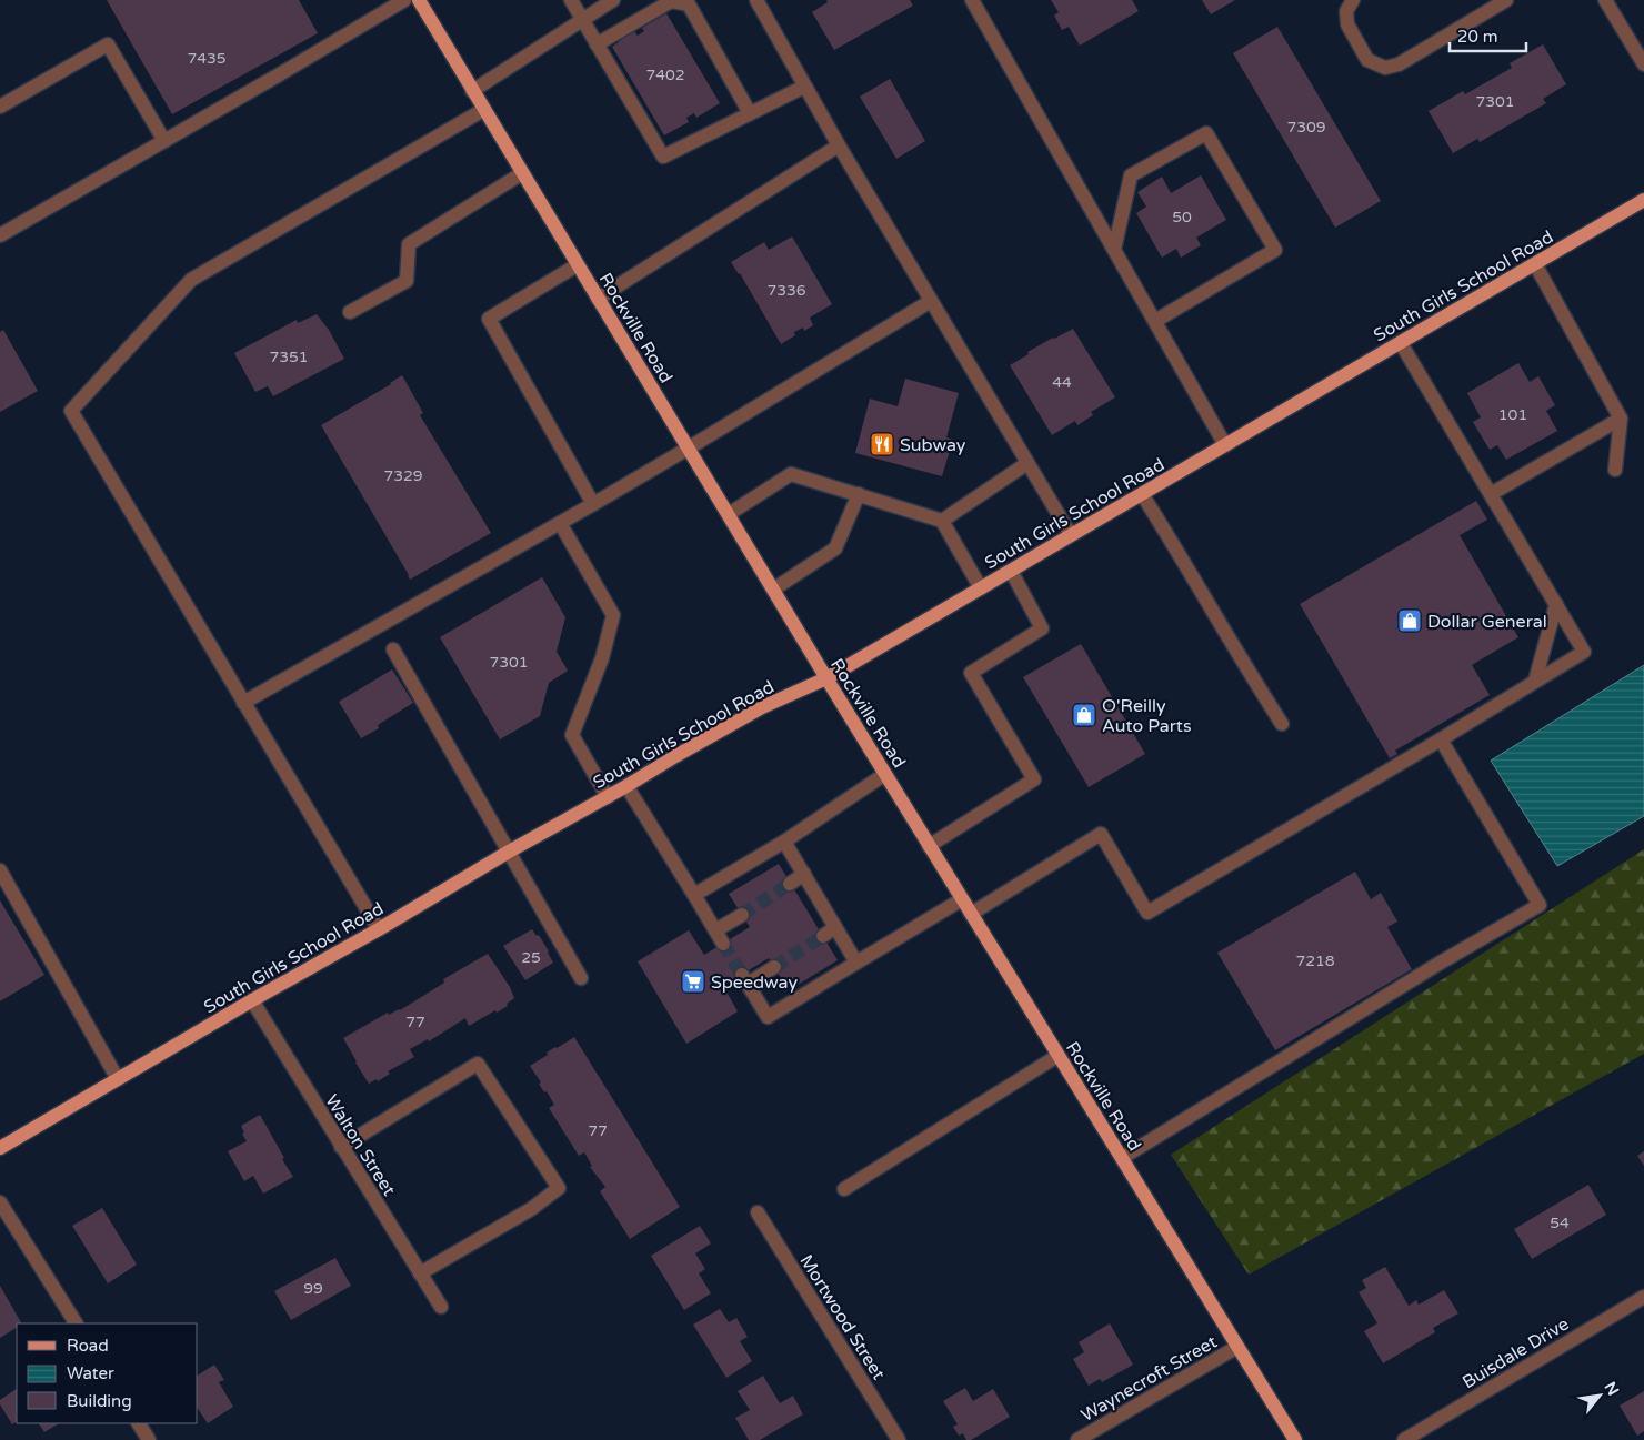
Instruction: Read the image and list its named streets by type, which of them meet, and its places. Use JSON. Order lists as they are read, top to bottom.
{
  "streets": {
    "main road": ["South Girls School Road", "Rockville Road"],
    "street": [
      "Walton Street",
      "Mortwood Street",
      "Buisdale Drive",
      "Waynecroft Street"
    ]
  },
  "crossings": [
    ["South Girls School Road", "Rockville Road"],
    ["South Girls School Road", "Walton Street"],
    ["Rockville Road", "Waynecroft Street"]
  ],
  "places": {
    "restaurant": ["Subway"],
    "shop": ["Dollar General", "O'Reilly Auto Parts"],
    "supermarket": ["Speedway"]
  },
  "house_numbers": [
    "7435",
    "7402",
    "7301",
    "7309",
    "50",
    "7336",
    "7351",
    "44",
    "101",
    "7329",
    "7301",
    "25",
    "7218",
    "77",
    "77",
    "54",
    "99"
  ],
  "legend": ["Road", "Water", "Building"],
  "scale_bar": "20 m",
  "north": "top right"
}
